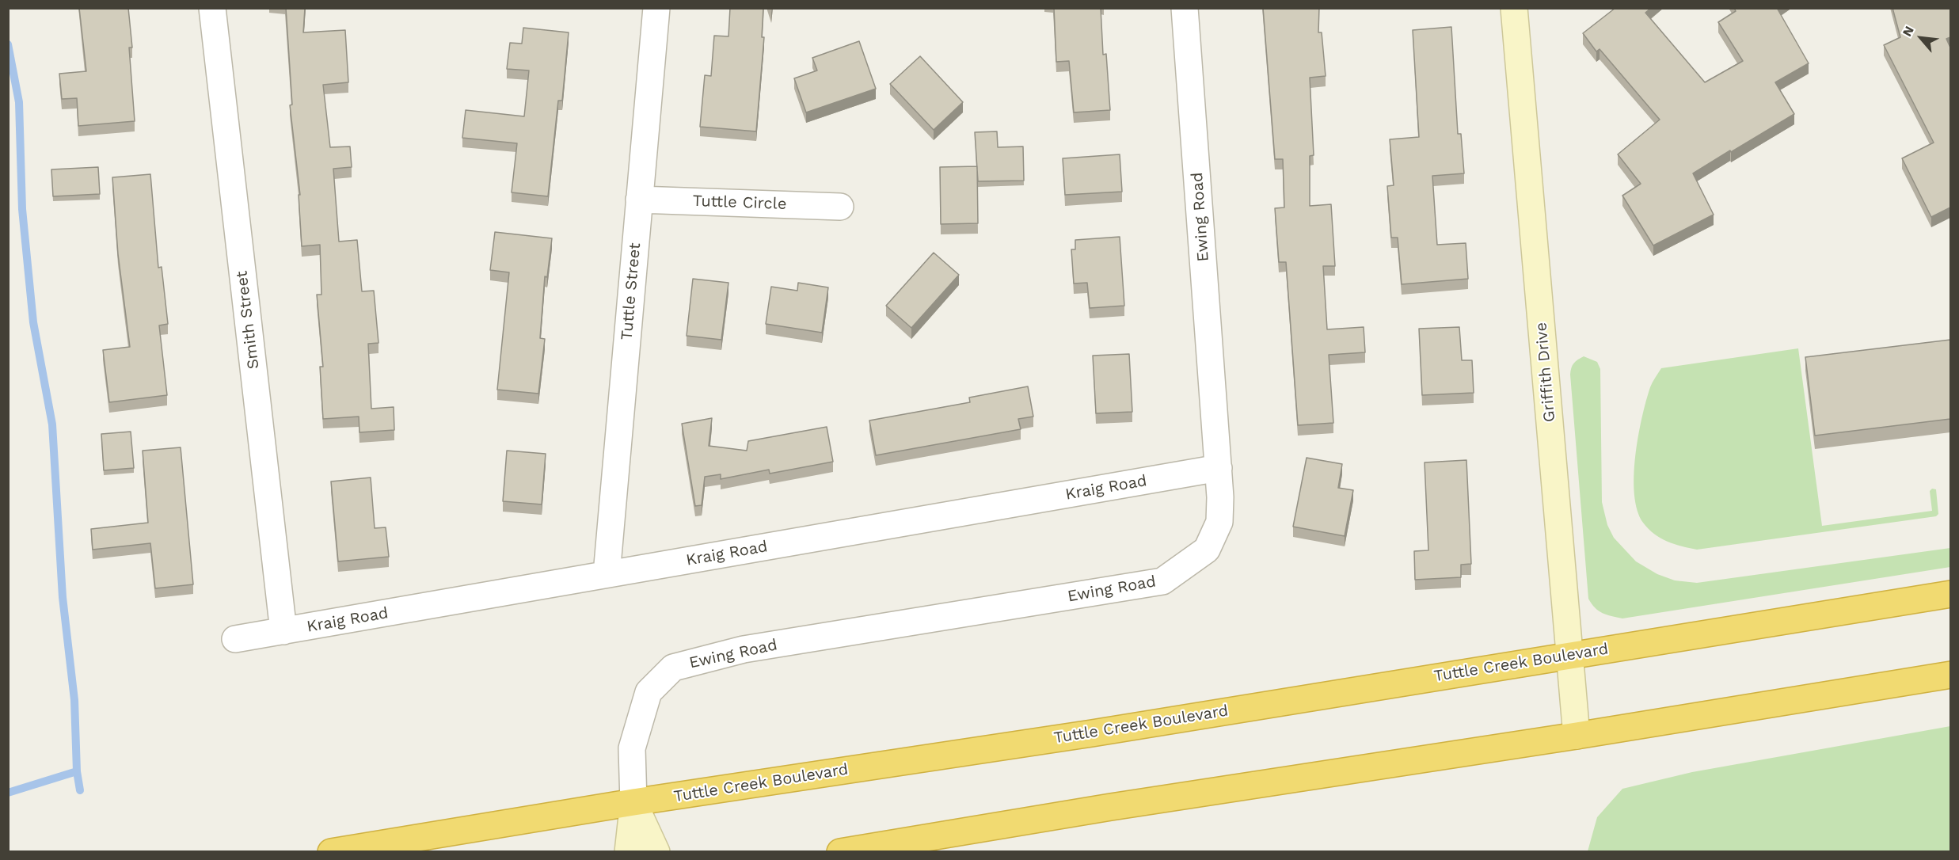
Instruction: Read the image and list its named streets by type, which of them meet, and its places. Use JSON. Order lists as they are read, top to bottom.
{
  "streets": {
    "highway": ["Tuttle Creek Boulevard"],
    "street": [
      "Tuttle Circle",
      "Ewing Road",
      "Tuttle Street",
      "Smith Street",
      "Griffith Drive",
      "Kraig Road"
    ]
  },
  "crossings": [
    ["Tuttle Circle", "Tuttle Street"],
    ["Ewing Road", "Kraig Road"],
    ["Ewing Road", "Tuttle Creek Boulevard"],
    ["Tuttle Street", "Kraig Road"],
    ["Smith Street", "Kraig Road"],
    ["Griffith Drive", "Tuttle Creek Boulevard"]
  ],
  "north": "top left"
}
